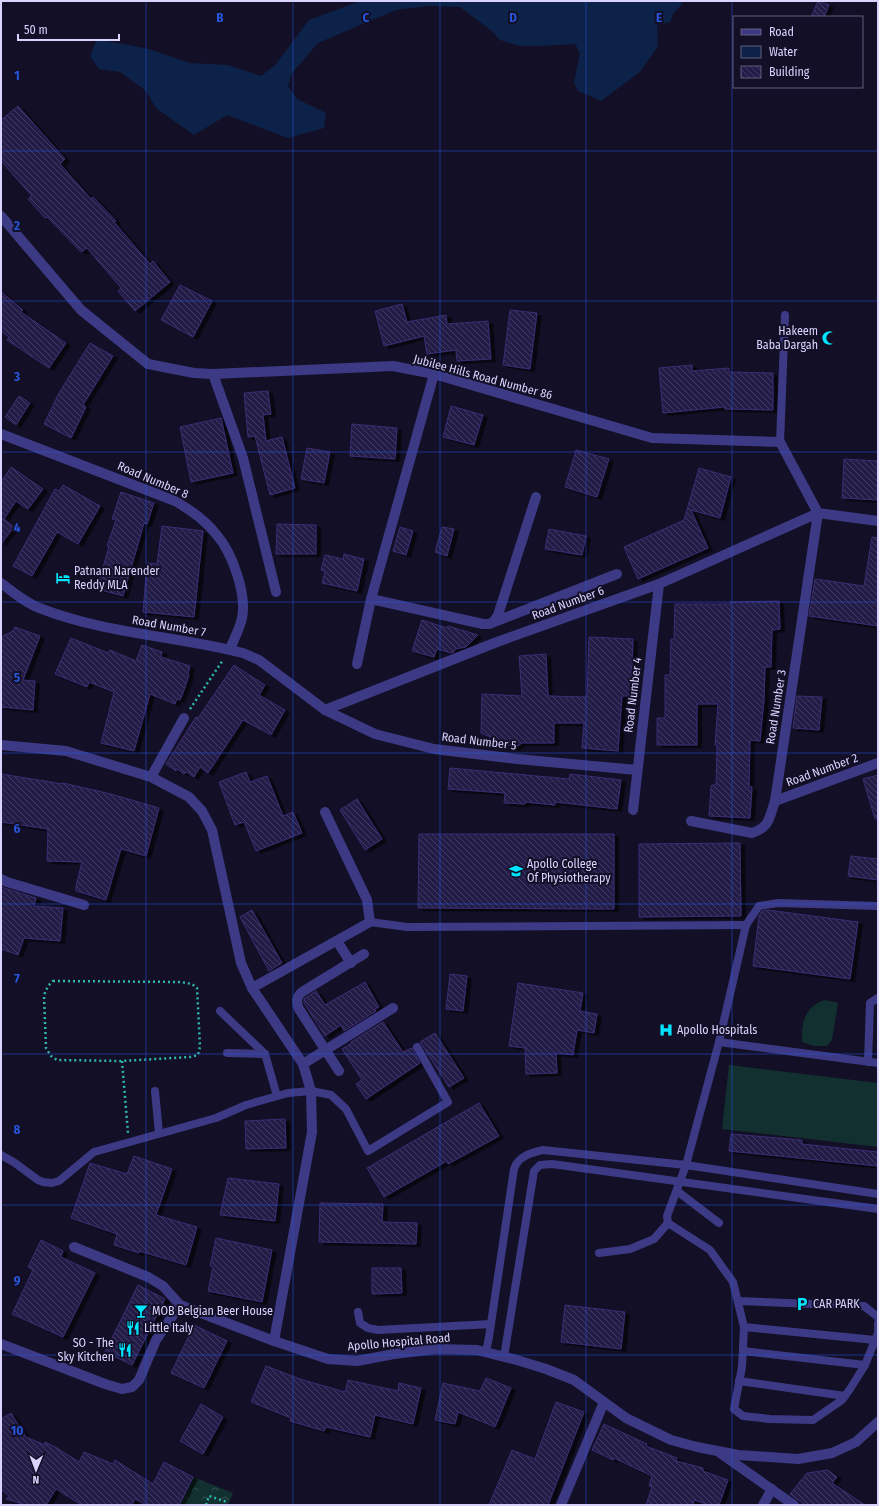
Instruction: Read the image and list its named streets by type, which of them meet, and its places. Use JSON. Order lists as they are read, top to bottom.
{
  "streets": {
    "street": [
      "Jubilee Hills Road Number 86",
      "Road Number 8",
      "Road Number 6",
      "Road Number 7",
      "Road Number 4",
      "Road Number 3",
      "Road Number 5",
      "Road Number 2",
      "Apollo Hospital Road"
    ]
  },
  "crossings": [
    ["Road Number 8", "Road Number 7"],
    ["Road Number 6", "Road Number 7"],
    ["Road Number 6", "Road Number 4"],
    ["Road Number 6", "Road Number 3"],
    ["Road Number 6", "Road Number 5"],
    ["Road Number 7", "Road Number 5"],
    ["Road Number 4", "Road Number 5"],
    ["Road Number 3", "Road Number 2"]
  ],
  "places": {
    "mosque": ["Hakeem Baba Dargah"],
    "hotel": ["Patnam Narender Reddy MLA"],
    "school or university": ["Apollo College Of Physiotherapy"],
    "hospital": ["Apollo Hospitals"],
    "parking": ["CAR PARK"],
    "bar": ["MOB Belgian Beer House"],
    "restaurant": ["Little Italy", "SO - The Sky Kitchen"]
  },
  "legend": ["Road", "Water", "Building"],
  "scale_bar": "50 m",
  "north": "bottom",
  "grid": {
    "columns": [
      "B",
      "C",
      "D",
      "E"
    ],
    "rows": [
      "1",
      "2",
      "3",
      "4",
      "5",
      "6",
      "7",
      "8",
      "9",
      "10"
    ]
  }
}
